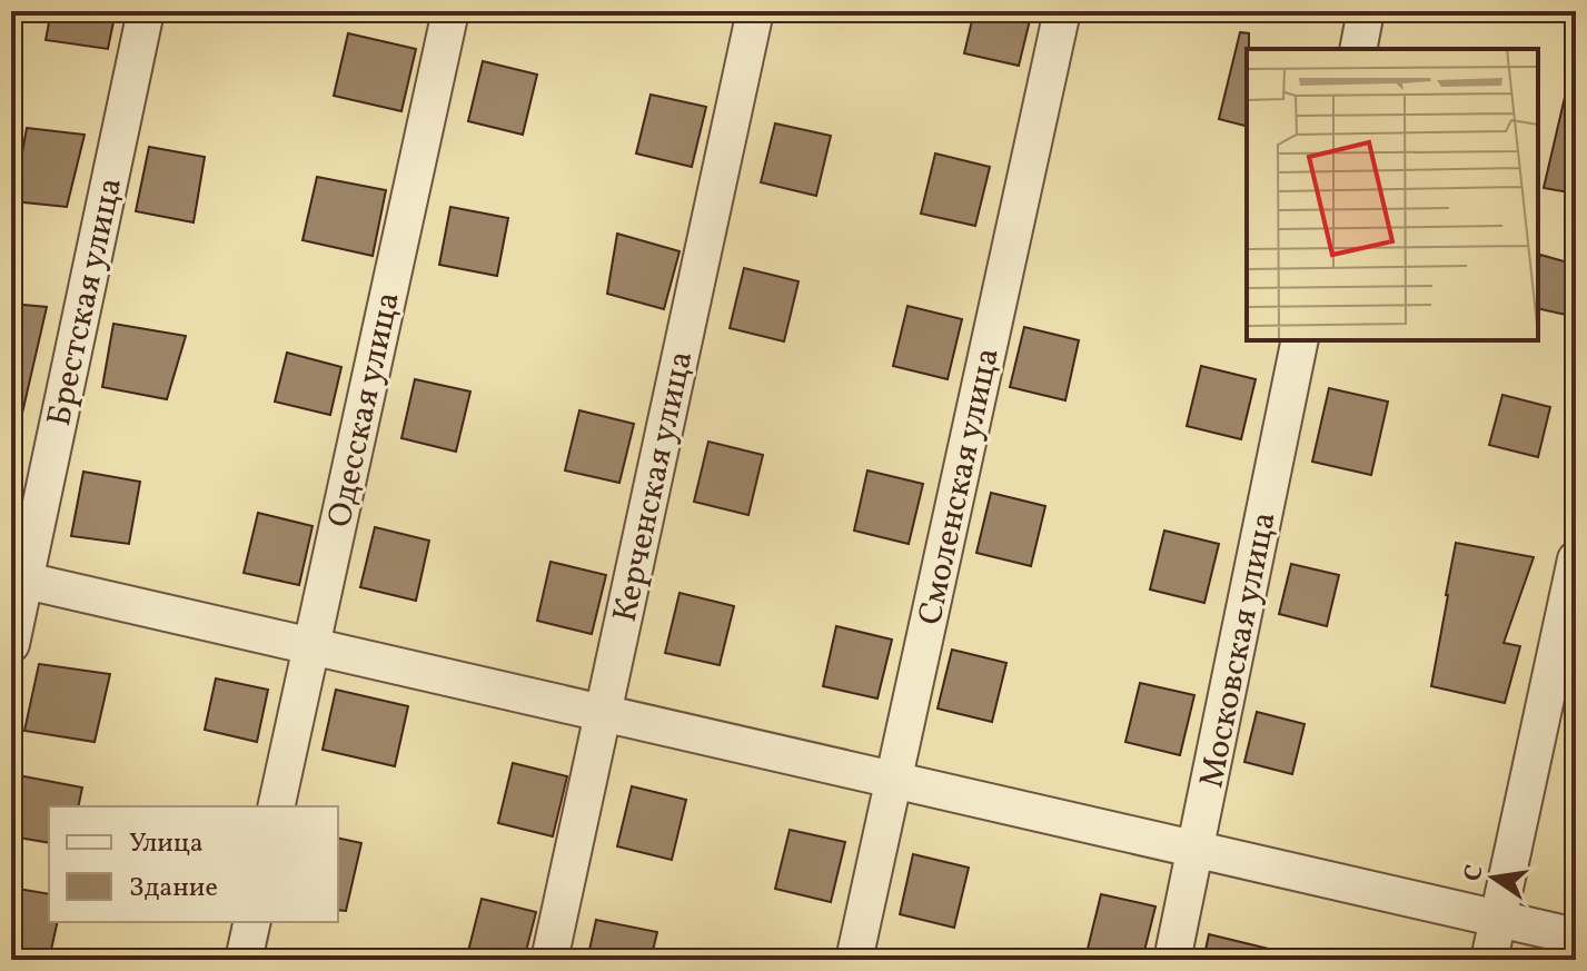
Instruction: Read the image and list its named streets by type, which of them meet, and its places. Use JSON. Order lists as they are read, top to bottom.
{
  "streets": {
    "street": [
      "Брестская улица",
      "Одесская улица",
      "Керченская улица",
      "Смоленская улица",
      "Московская улица"
    ]
  },
  "legend": ["Улица", "Здание"],
  "north": "left"
}
